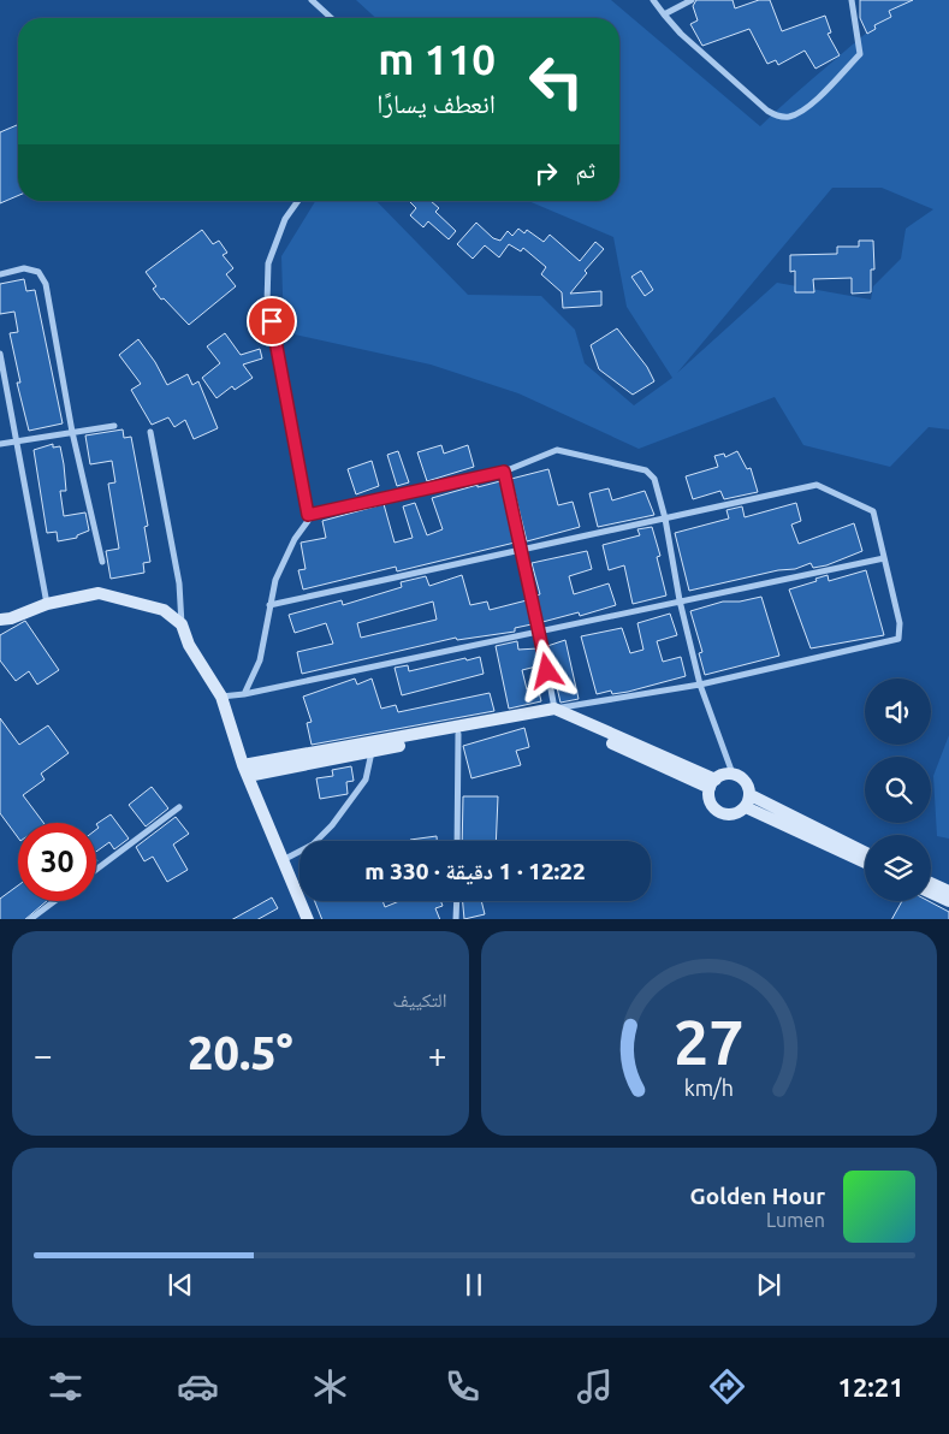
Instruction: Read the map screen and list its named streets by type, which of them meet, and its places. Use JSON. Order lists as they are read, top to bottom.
{
  "page": {
    "turn": ["110 m", "انعطف يسارًا"],
    "then": "ثم",
    "limit": "30",
    "trip": "12:22 · 1 دقيقة · 330 m",
    "tile": "التكييف",
    "heat": ["−", "20.5°", "+"],
    "song": ["Golden Hour", "Lumen"],
    "tabs": "12:21",
    "gauge": ["27", "km/h"]
  }
}
